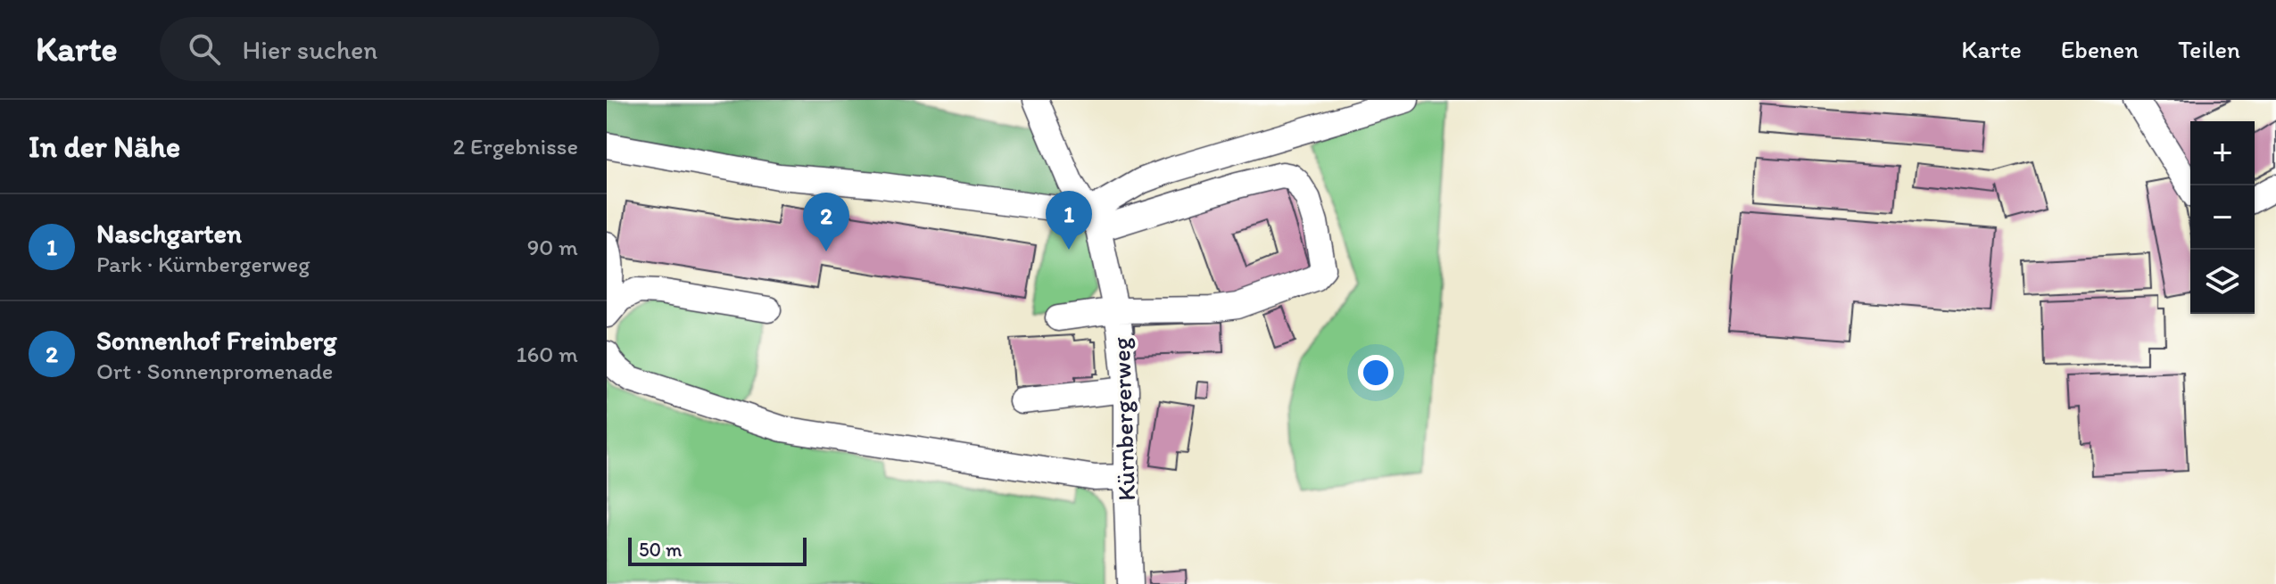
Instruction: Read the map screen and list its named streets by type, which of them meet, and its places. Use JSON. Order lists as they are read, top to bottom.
{
  "streets": {
    "street": ["Kürnbergerweg"]
  },
  "scale_bar": "50 m",
  "page": {
    "header": "Karte",
    "search": "Hier suchen",
    "nav": ["Karte", "Ebenen", "Teilen"],
    "heading": ["In der Nähe", "2 Ergebnisse"],
    "map_buttons": ["+", "−"],
    "pins": ["1", "2"],
    "list": [
      {
        "mark": "1",
        "name": "Naschgarten",
        "note": "Park · Kürnbergerweg",
        "value": "90 m"
      },
      {
        "mark": "2",
        "name": "Sonnenhof Freinberg",
        "note": "Ort · Sonnenpromenade",
        "value": "160 m"
      }
    ],
    "scale": "50 m"
  }
}
